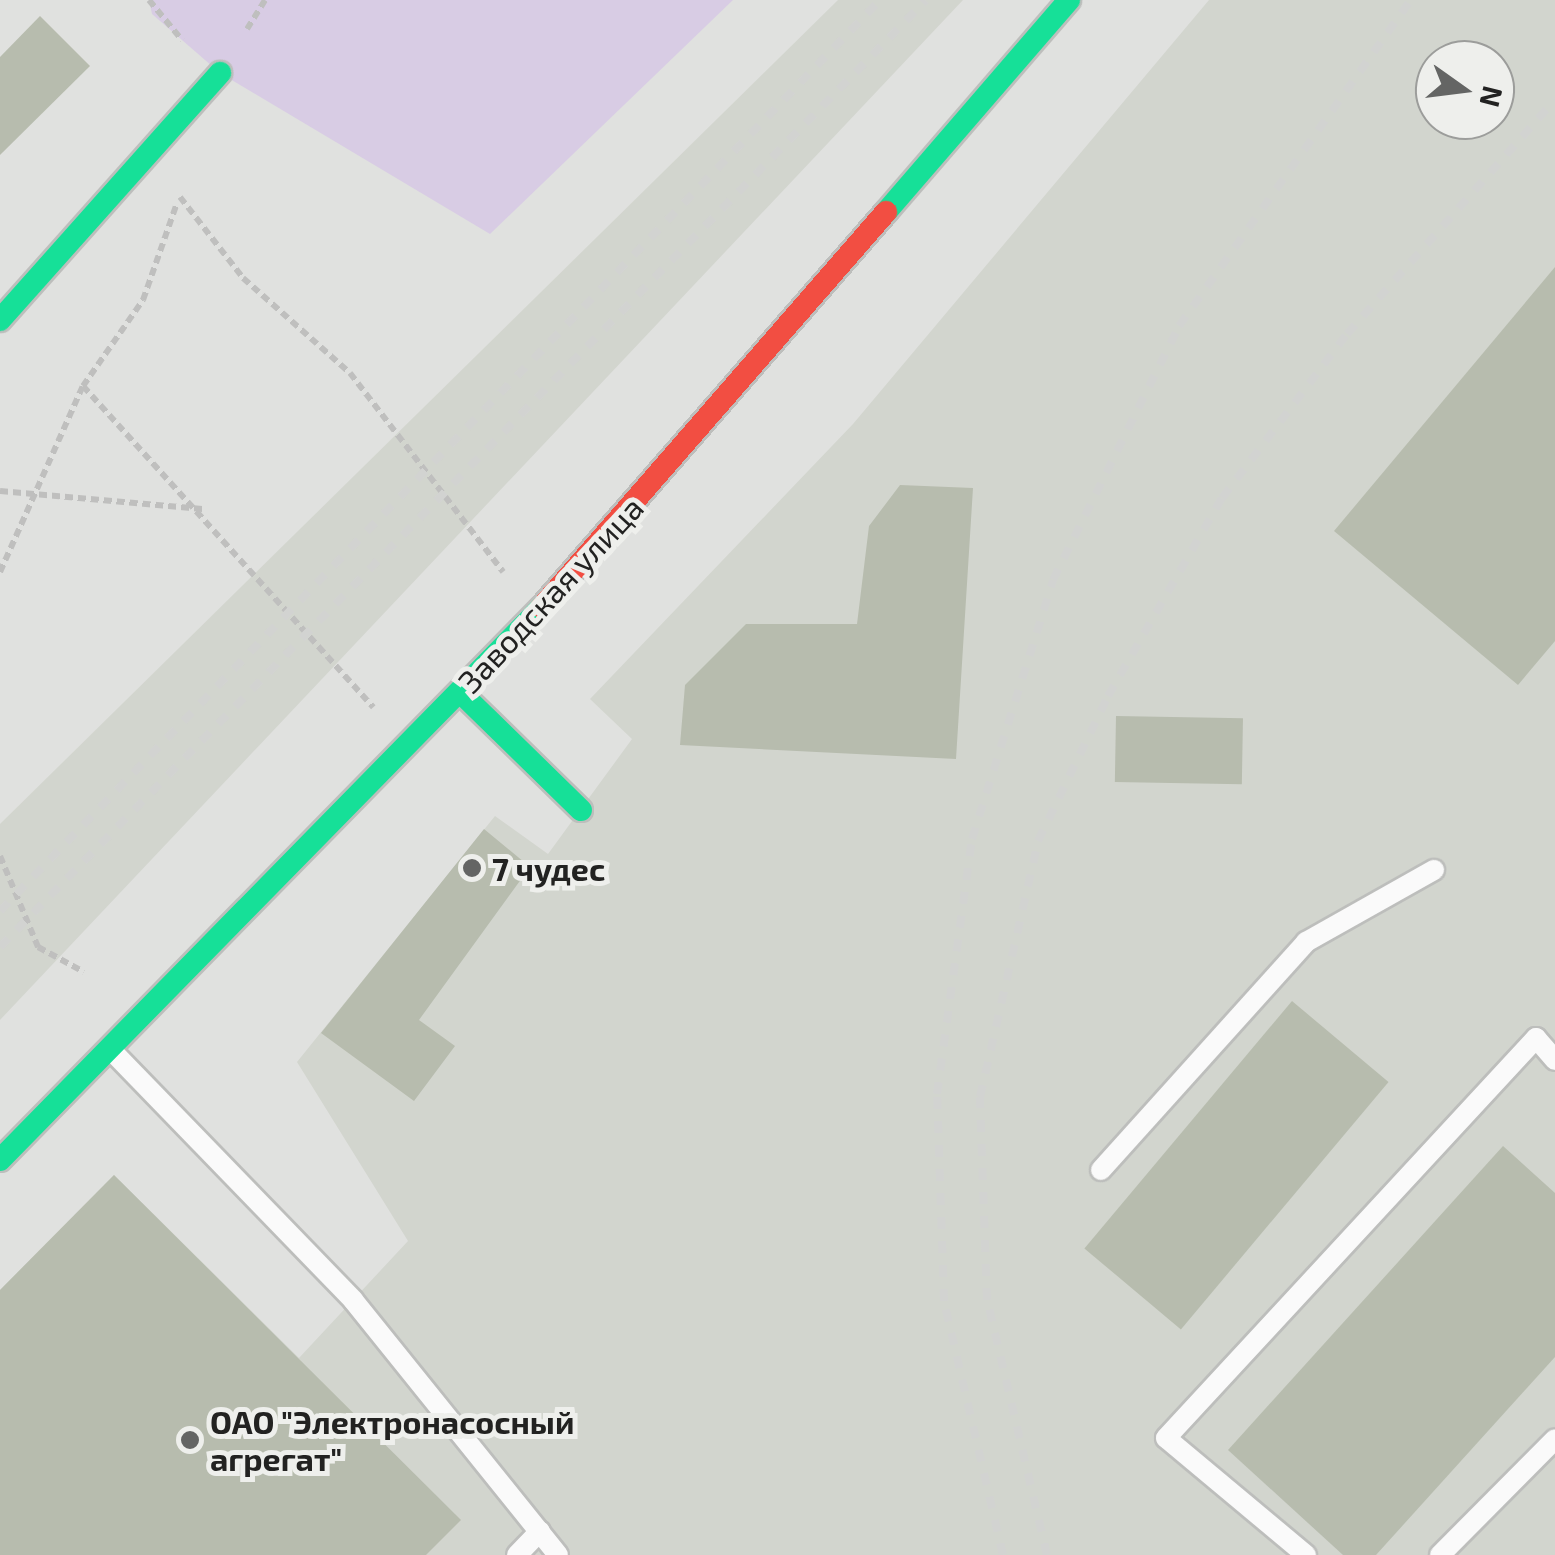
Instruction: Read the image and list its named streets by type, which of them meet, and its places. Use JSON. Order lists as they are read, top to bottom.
{
  "streets": {
    "main road": ["Заводская улица"]
  },
  "places": ["7 чудес", "ОАО \"Электронасосный агрегат\""],
  "north": "right"
}
